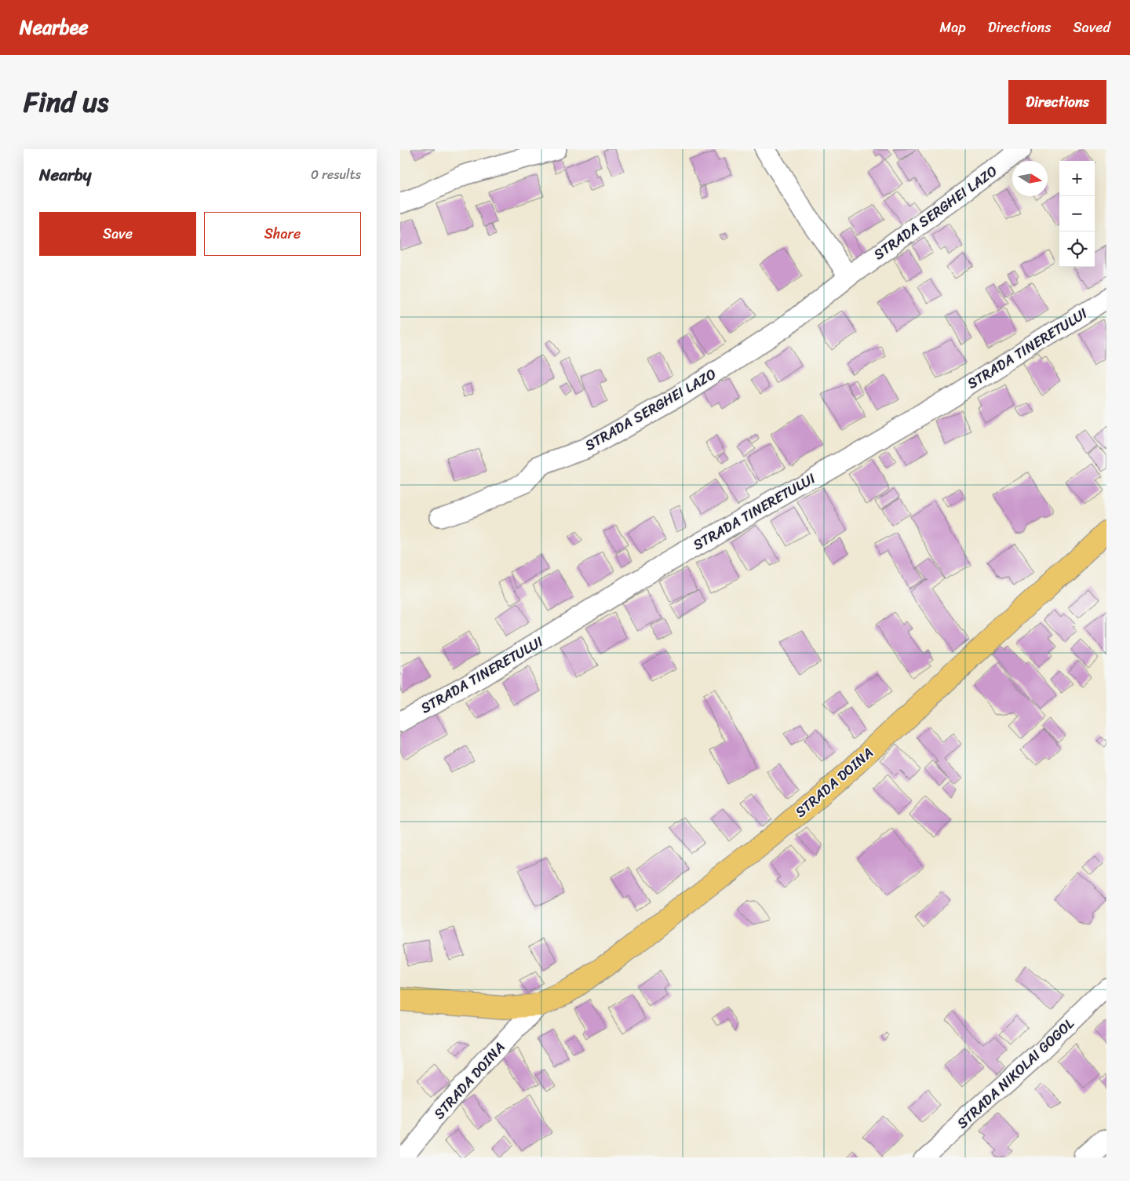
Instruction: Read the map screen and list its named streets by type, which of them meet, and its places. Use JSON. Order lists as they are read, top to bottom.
{
  "streets": {
    "main road": ["STRADA DOINA"],
    "street": ["STRADA SERGHEI LAZO", "STRADA TINERETULUI", "STRADA NIKOLAI GOGOL"]
  },
  "north": "right",
  "page": {
    "header": "Nearbee",
    "nav": ["Map", "Directions", "Saved"],
    "title": "Find us",
    "buttons": [
      "Directions",
      ["Save", "Share"]
    ],
    "heading": ["Nearby", "0 results"],
    "map_buttons": ["+", "−"]
  }
}
